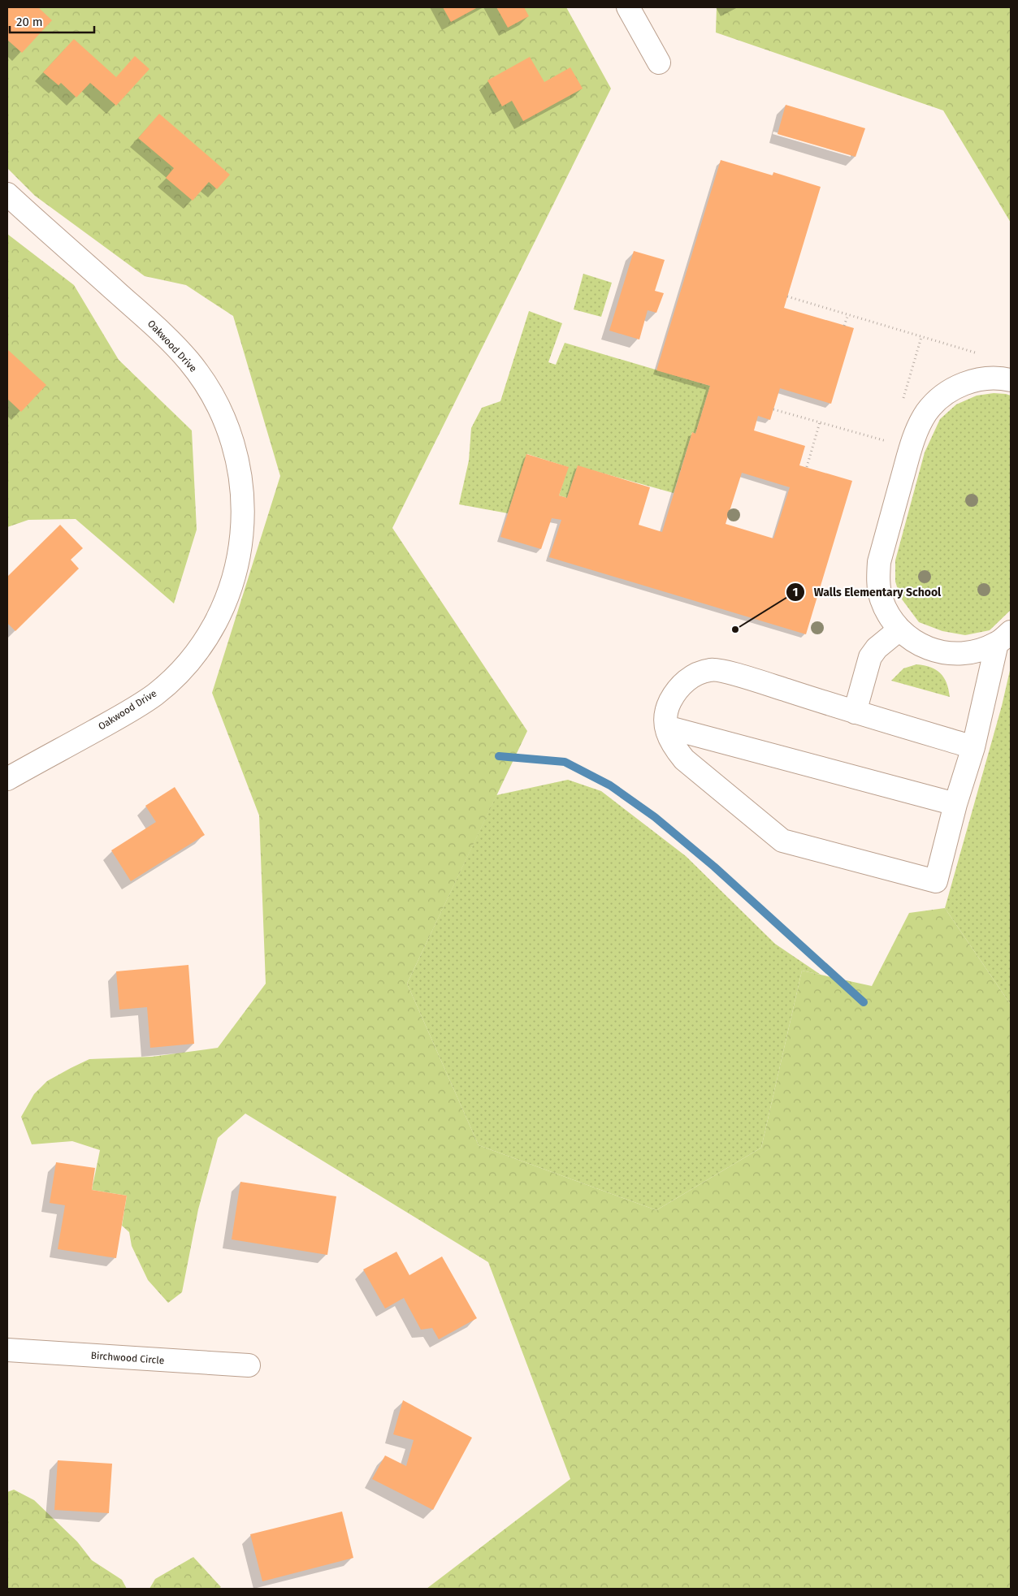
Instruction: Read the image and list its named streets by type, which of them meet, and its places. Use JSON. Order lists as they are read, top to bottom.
{
  "streets": {
    "street": ["Oakwood Drive", "Birchwood Circle"]
  },
  "places": ["Walls Elementary School"],
  "scale_bar": "20 m"
}
